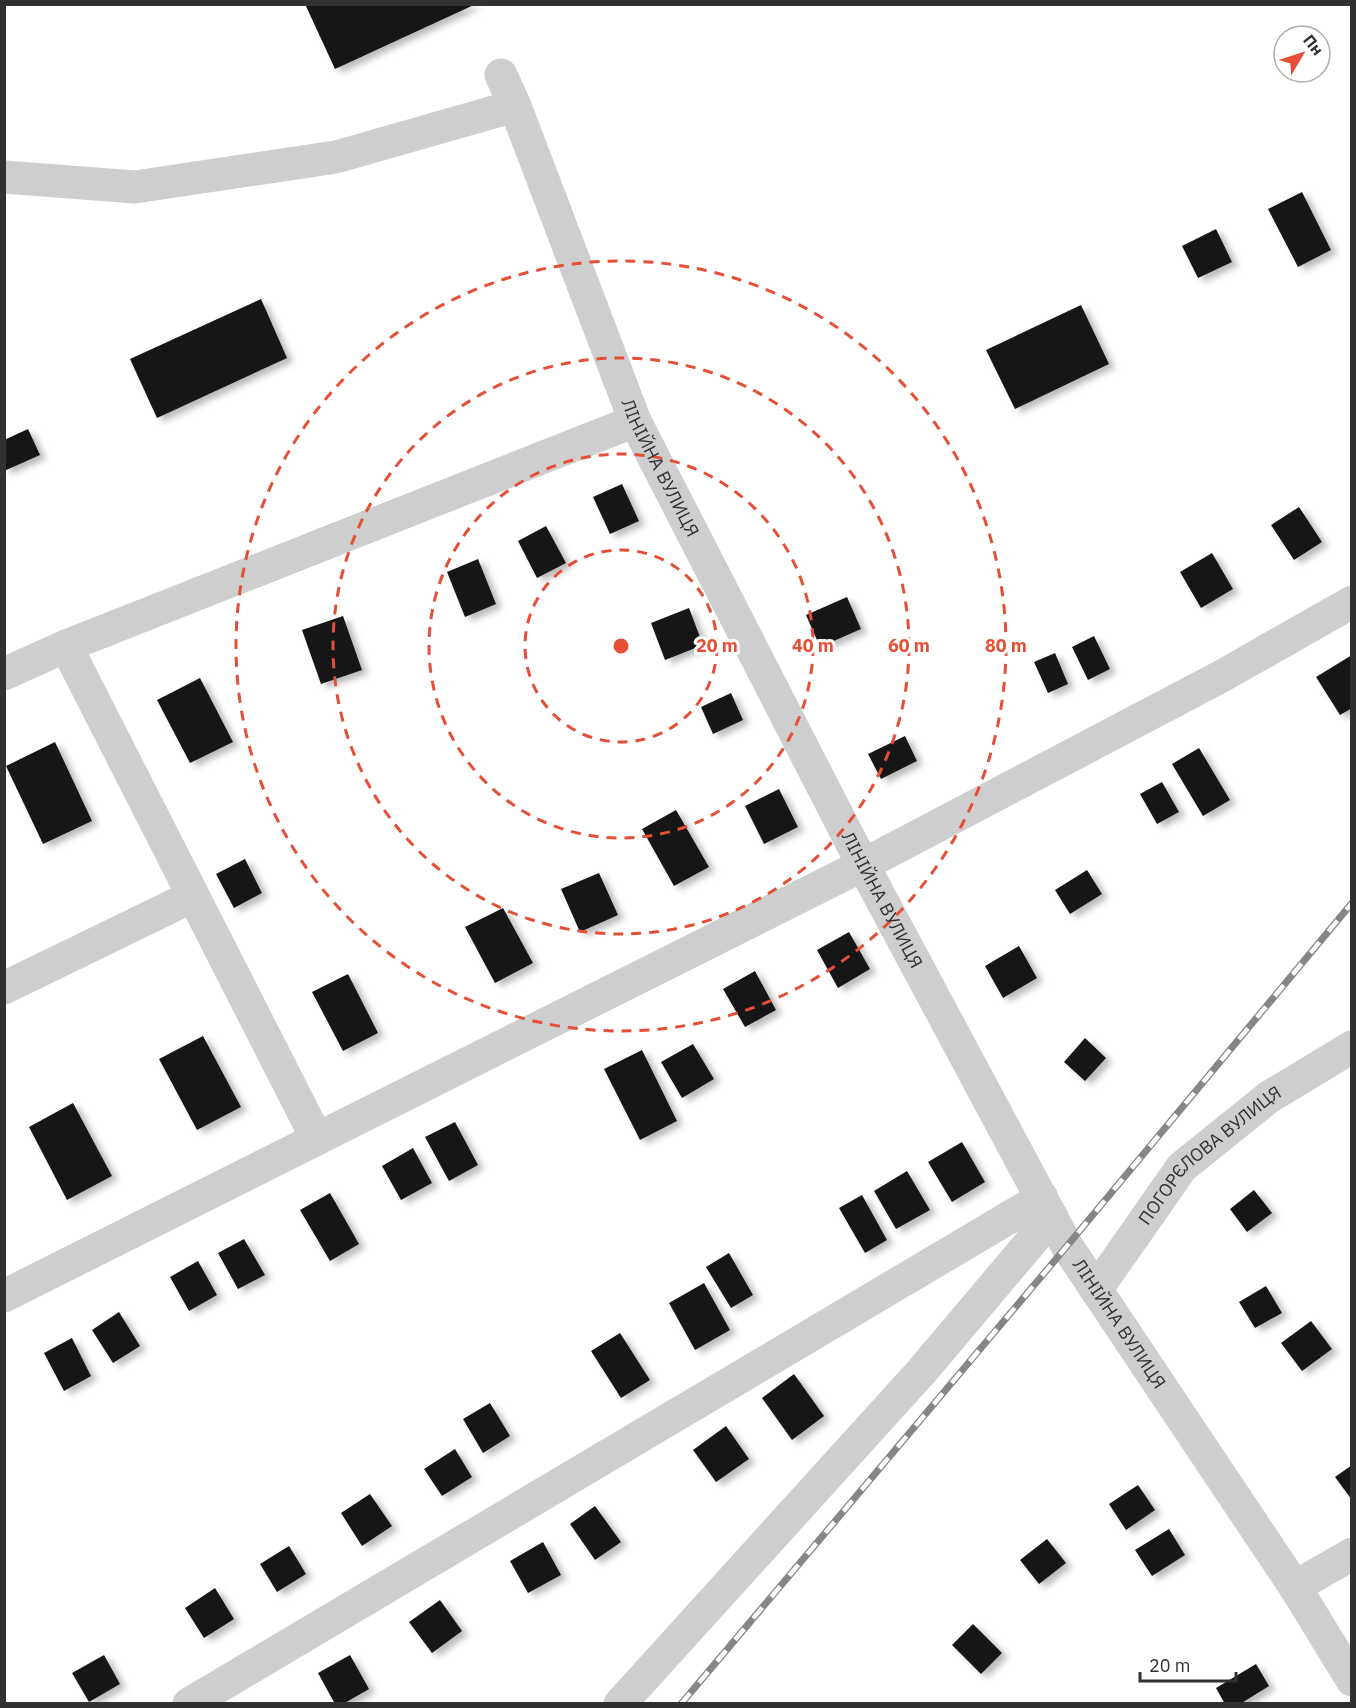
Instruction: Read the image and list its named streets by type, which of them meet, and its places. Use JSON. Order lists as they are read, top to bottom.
{
  "streets": {
    "street": ["ЛІНІЙНА ВУЛИЦЯ", "ПОГОРЄЛОВА ВУЛИЦЯ"]
  },
  "crossings": [
    ["ЛІНІЙНА ВУЛИЦЯ", "ПОГОРЄЛОВА ВУЛИЦЯ"]
  ],
  "scale_bar": "20 m",
  "north": "top right",
  "rings": [
    "20 m",
    "40 m",
    "60 m",
    "80 m"
  ]
}
